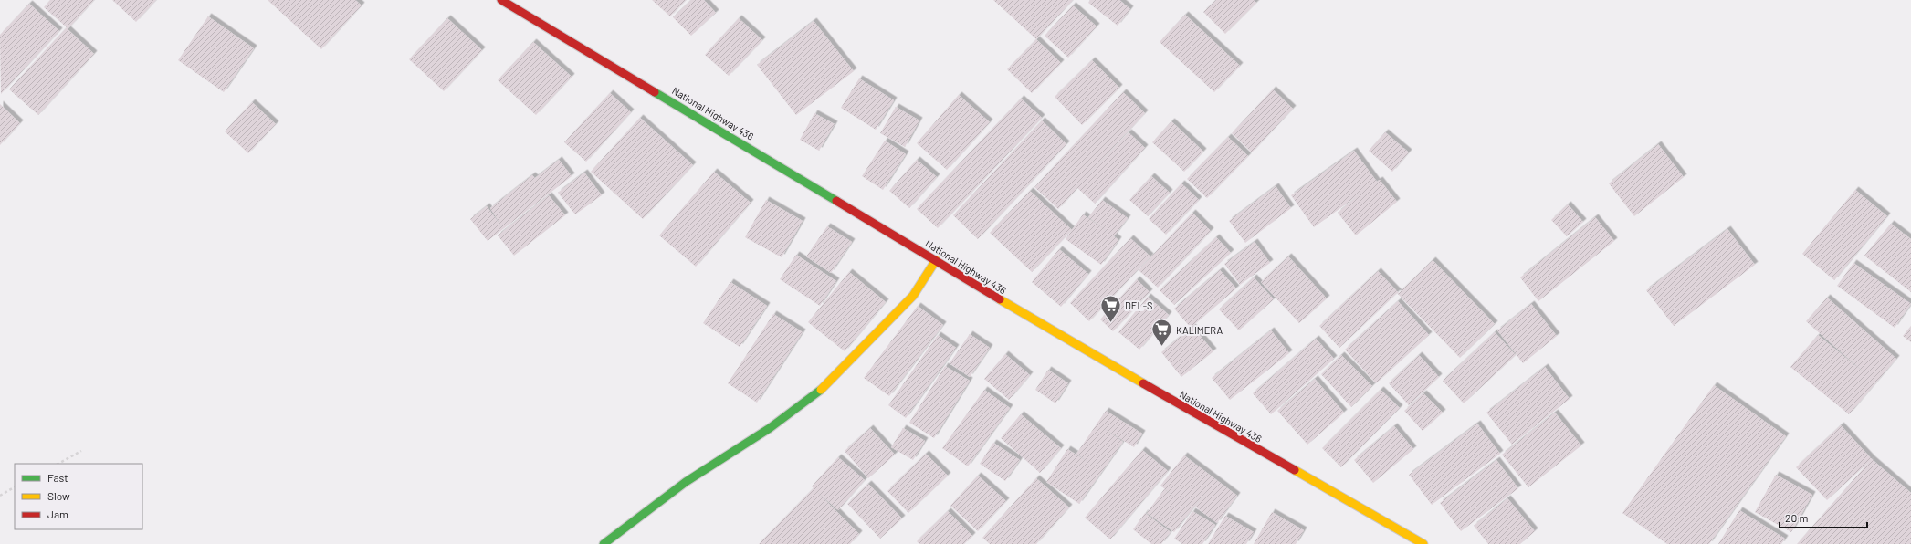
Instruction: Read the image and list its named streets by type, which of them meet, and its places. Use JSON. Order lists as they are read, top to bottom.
{
  "streets": {
    "main road": ["National Highway 436"]
  },
  "places": {
    "supermarket": ["DEL-S", "KALIMERA"]
  },
  "legend": ["Fast", "Slow", "Jam"],
  "scale_bar": "20 m"
}
